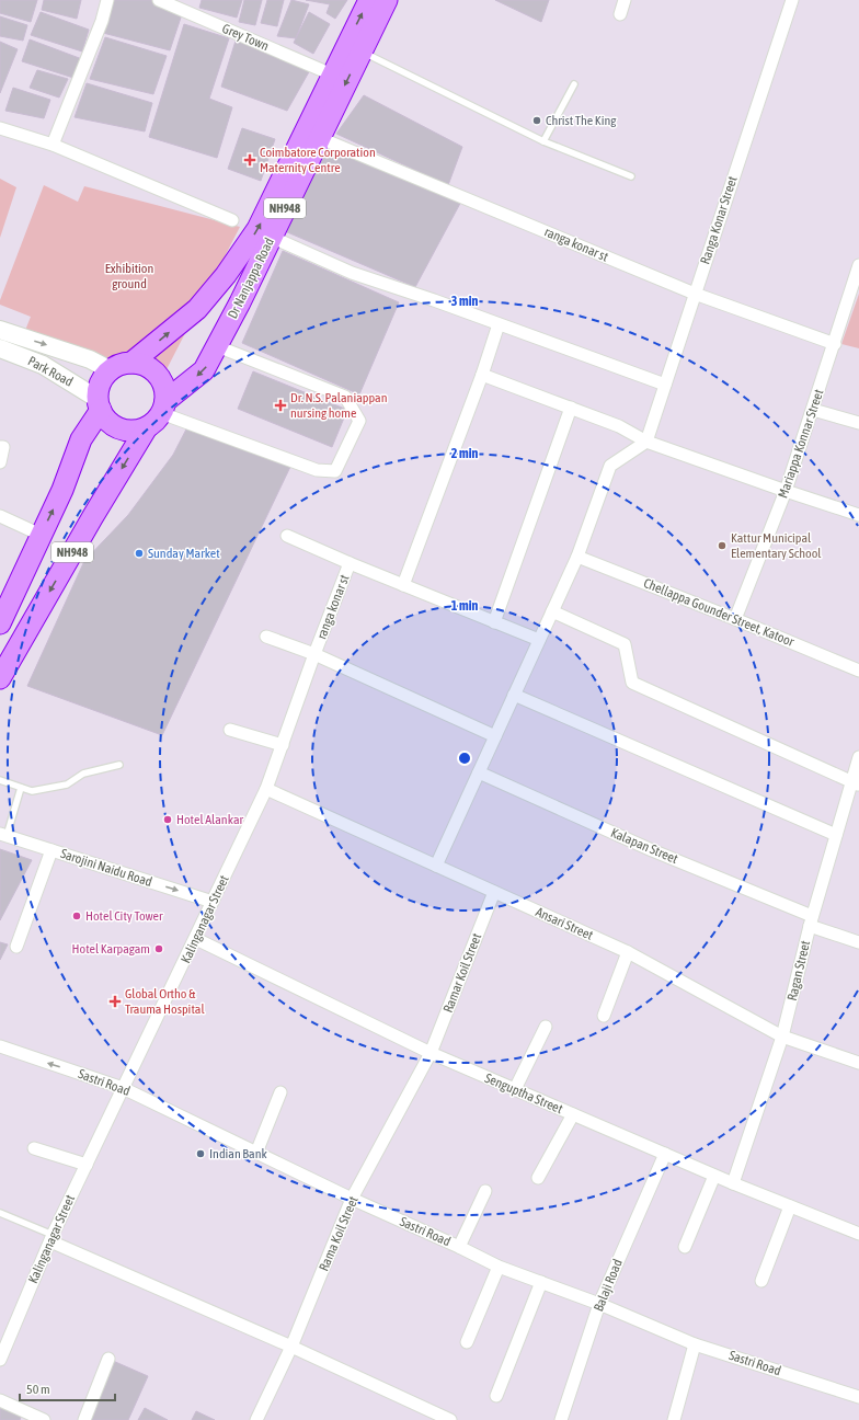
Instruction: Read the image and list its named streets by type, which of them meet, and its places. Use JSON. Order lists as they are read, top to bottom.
{
  "streets": {
    "highway": ["NH948", "Dr Nanjappa Road"],
    "main road": ["Park Road"],
    "street": [
      "Grey Town",
      "Ranga Konar Street",
      "ranga konar st",
      "Mariappa Konnar Street",
      "Chellappa Gounder Street, Katoor",
      "Kalapan Street",
      "Sarojini Naidu Road",
      "Kalinganagar Street",
      "Ansari Street",
      "Ragan Street",
      "Ramar Koil Street",
      "Sastri Road",
      "Senguptha Street",
      "Rama Koil Street",
      "Balaji Road"
    ]
  },
  "crossings": [
    ["Grey Town", "Dr Nanjappa Road"],
    ["NH948", "Dr Nanjappa Road"],
    ["NH948", "Park Road"],
    ["Ranga Konar Street", "ranga konar st"],
    ["ranga konar st", "Dr Nanjappa Road"],
    ["ranga konar st", "Mariappa Konnar Street"],
    ["ranga konar st", "Kalinganagar Street"],
    ["Dr Nanjappa Road", "Park Road"],
    ["Mariappa Konnar Street", "Chellappa Gounder Street, Katoor"],
    ["Kalapan Street", "Ragan Street"],
    ["Sarojini Naidu Road", "Kalinganagar Street"],
    ["Kalinganagar Street", "Ansari Street"],
    ["Kalinganagar Street", "Sastri Road"],
    ["Kalinganagar Street", "Senguptha Street"],
    ["Ansari Street", "Ragan Street"],
    ["Ansari Street", "Ramar Koil Street"],
    ["Ragan Street", "Senguptha Street"],
    ["Ramar Koil Street", "Senguptha Street"],
    ["Ramar Koil Street", "Rama Koil Street"],
    ["Sastri Road", "Rama Koil Street"],
    ["Sastri Road", "Balaji Road"],
    ["Senguptha Street", "Rama Koil Street"],
    ["Senguptha Street", "Balaji Road"]
  ],
  "one_way": ["Sarojini Naidu Road"],
  "parks": ["Exhibition ground"],
  "places": {
    "other": [
      "Christ The King",
      "Kattur Municipal Elementary School",
      "Sunday Market",
      "Hotel Alankar",
      "Hotel City Tower",
      "Hotel Karpagam",
      "Indian Bank"
    ],
    "health": ["Coimbatore Corporation Maternity Centre", "Dr. N.S. Palaniappan nursing home", "Global Ortho & Trauma Hospital"]
  },
  "scale_bar": "50 m",
  "rings": ["3 min", "2 min", "1 min"]
}
